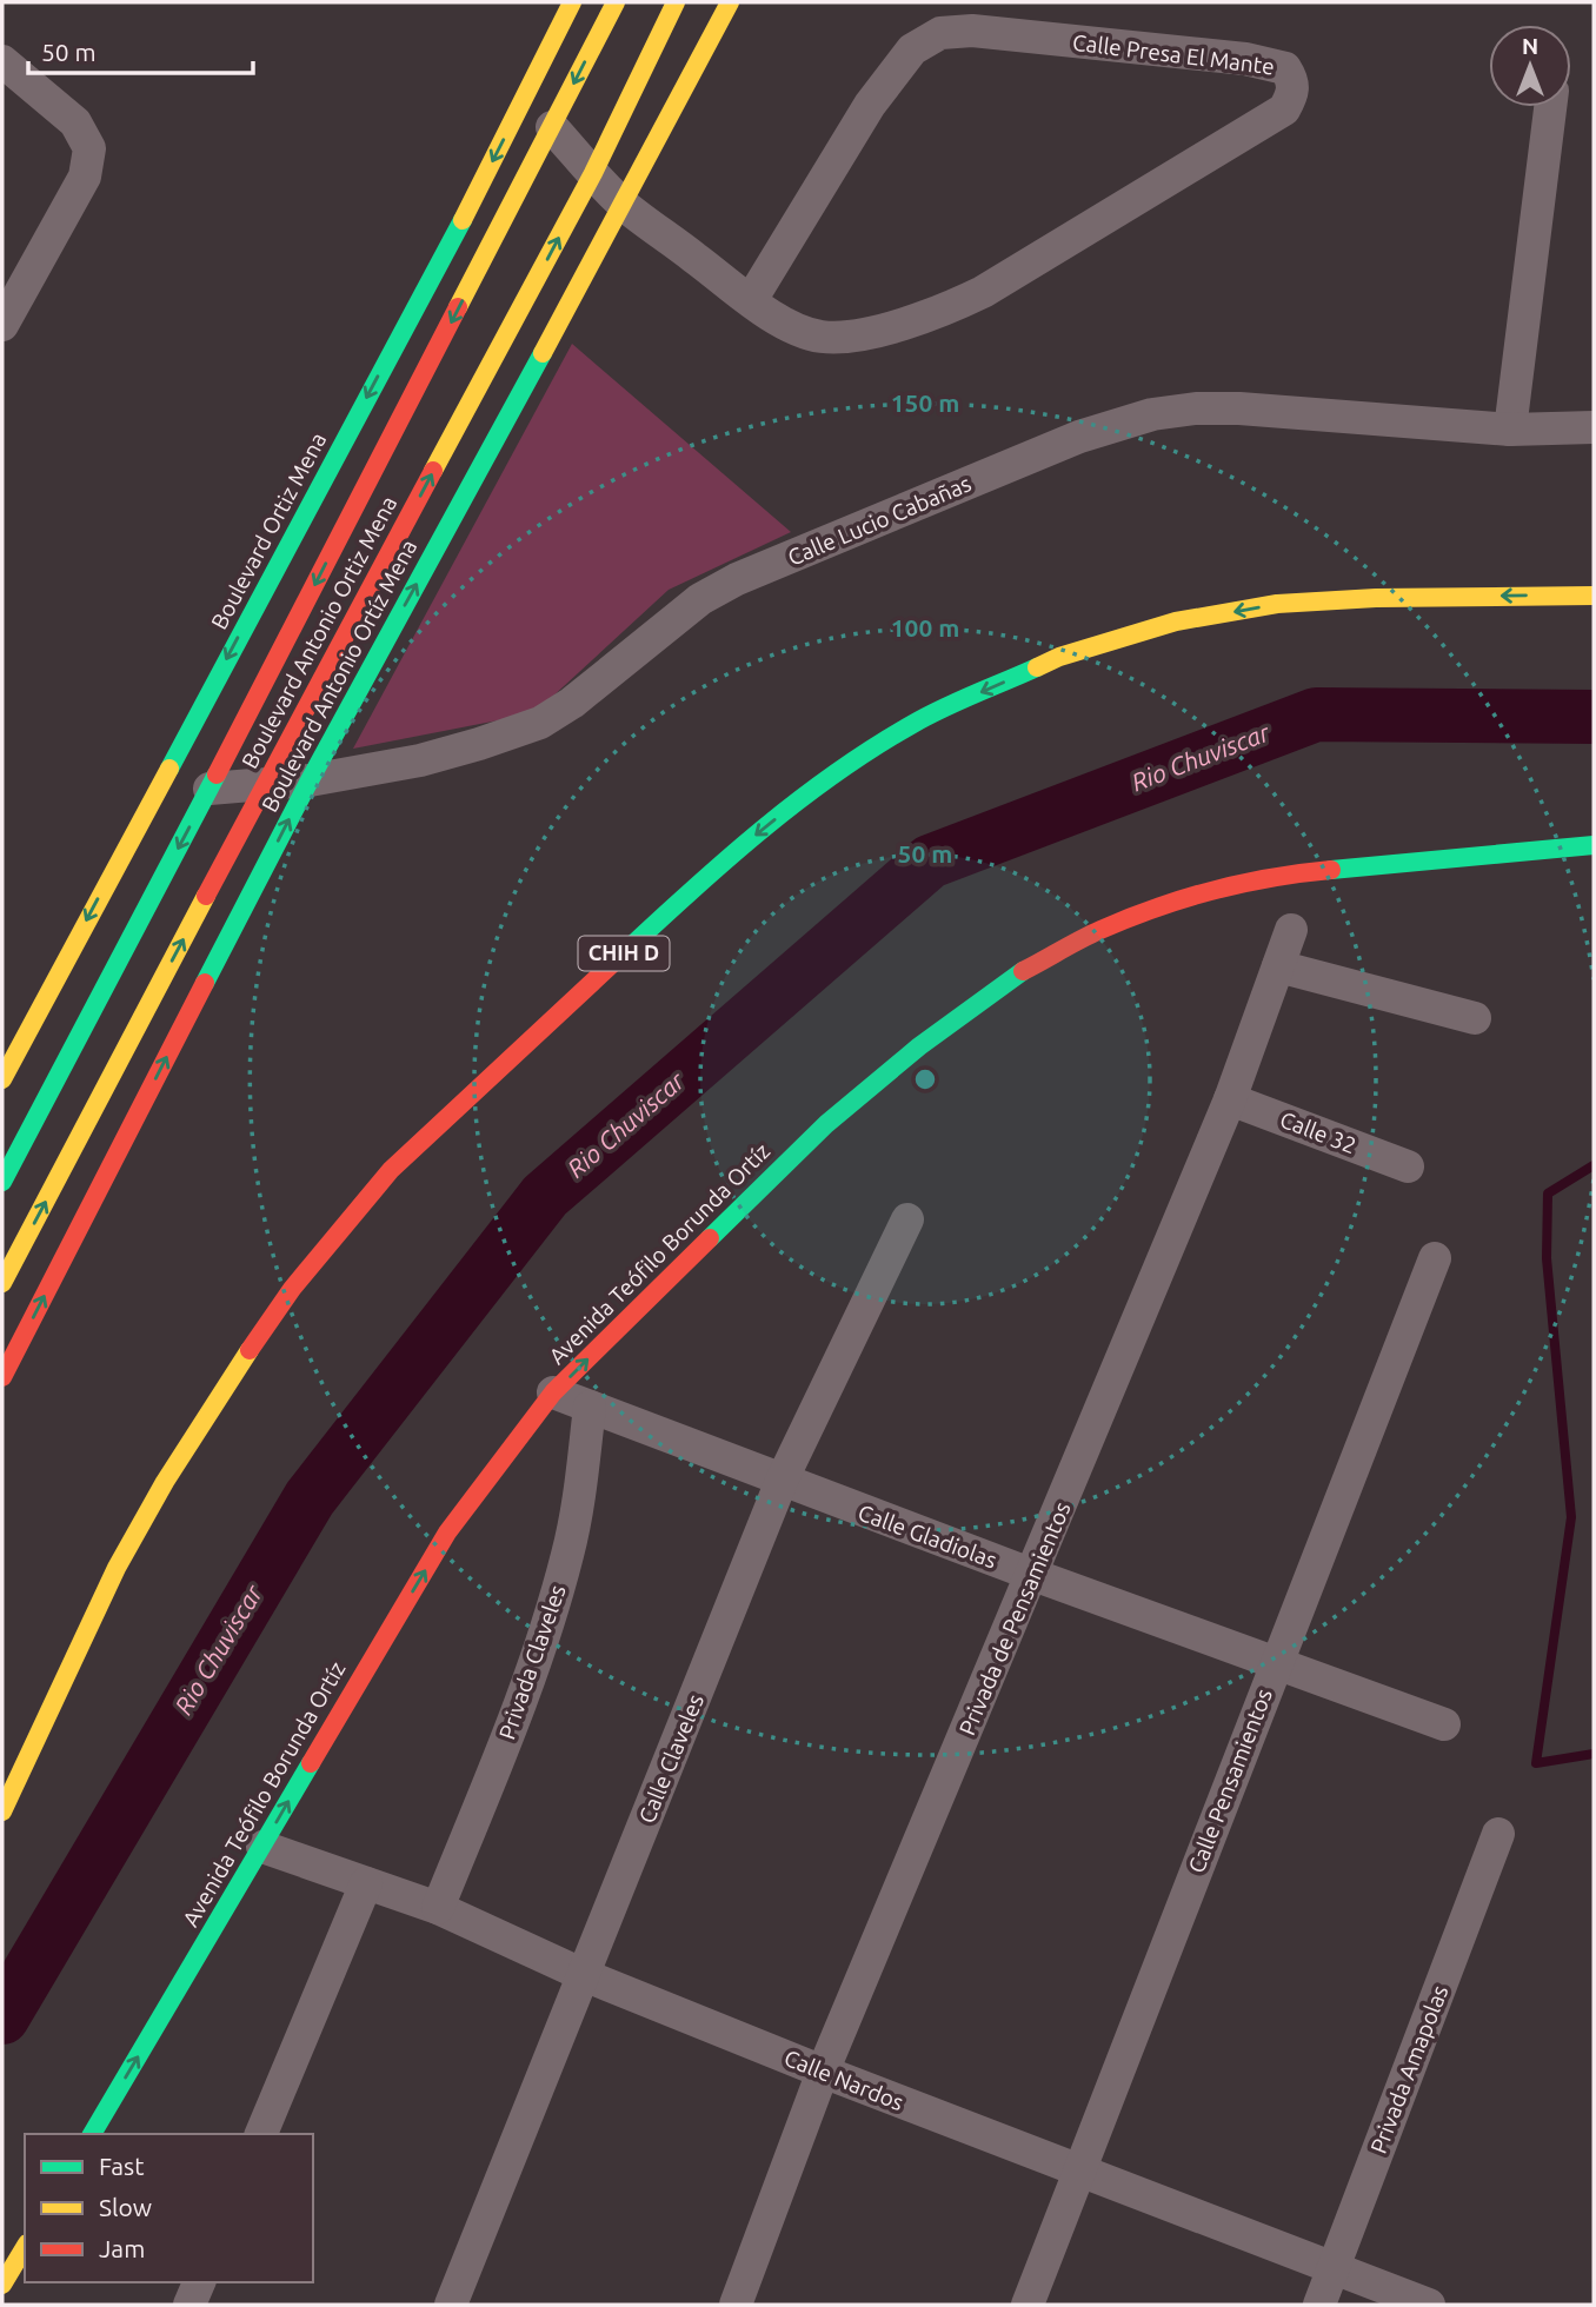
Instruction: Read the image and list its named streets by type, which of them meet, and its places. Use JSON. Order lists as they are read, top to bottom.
{
  "streets": {
    "main road": [
      "Boulevard Ortiz Mena",
      "Boulevard Antonio Ortiz Mena",
      "Boulevard Antonio Ortíz Mena",
      "CHIH D",
      "Avenida Teófilo Borunda Ortíz"
    ],
    "street": [
      "Calle Presa El Mante",
      "Calle Lucio Cabañas",
      "Calle 32",
      "Calle Gladiolas",
      "Privada de Pensamientos",
      "Privada Claveles",
      "Calle Claveles",
      "Calle Pensamientos",
      "Privada Amapolas",
      "Calle Nardos"
    ]
  },
  "crossings": [
    ["Calle Presa El Mante", "Boulevard Antonio Ortiz Mena"],
    ["Calle Presa El Mante", "Boulevard Antonio Ortíz Mena"],
    ["Calle Lucio Cabañas", "Boulevard Antonio Ortiz Mena"],
    ["Calle Lucio Cabañas", "Boulevard Antonio Ortíz Mena"],
    ["Calle 32", "Privada de Pensamientos"],
    ["Avenida Teófilo Borunda Ortíz", "Calle Gladiolas"],
    ["Avenida Teófilo Borunda Ortíz", "Calle Nardos"],
    ["Calle Gladiolas", "Privada de Pensamientos"],
    ["Calle Gladiolas", "Privada Claveles"],
    ["Calle Gladiolas", "Calle Claveles"],
    ["Calle Gladiolas", "Calle Pensamientos"],
    ["Privada de Pensamientos", "Calle Nardos"],
    ["Privada Claveles", "Calle Nardos"],
    ["Calle Claveles", "Calle Nardos"],
    ["Calle Pensamientos", "Calle Nardos"],
    ["Privada Amapolas", "Calle Nardos"]
  ],
  "one_way": ["Boulevard Ortiz Mena", "Boulevard Antonio Ortíz Mena", "Avenida Teófilo Borunda Ortíz"],
  "water": ["Rio Chuviscar"],
  "legend": ["Fast", "Slow", "Jam"],
  "scale_bar": "50 m",
  "north": "top",
  "rings": ["150 m", "100 m", "50 m"]
}
